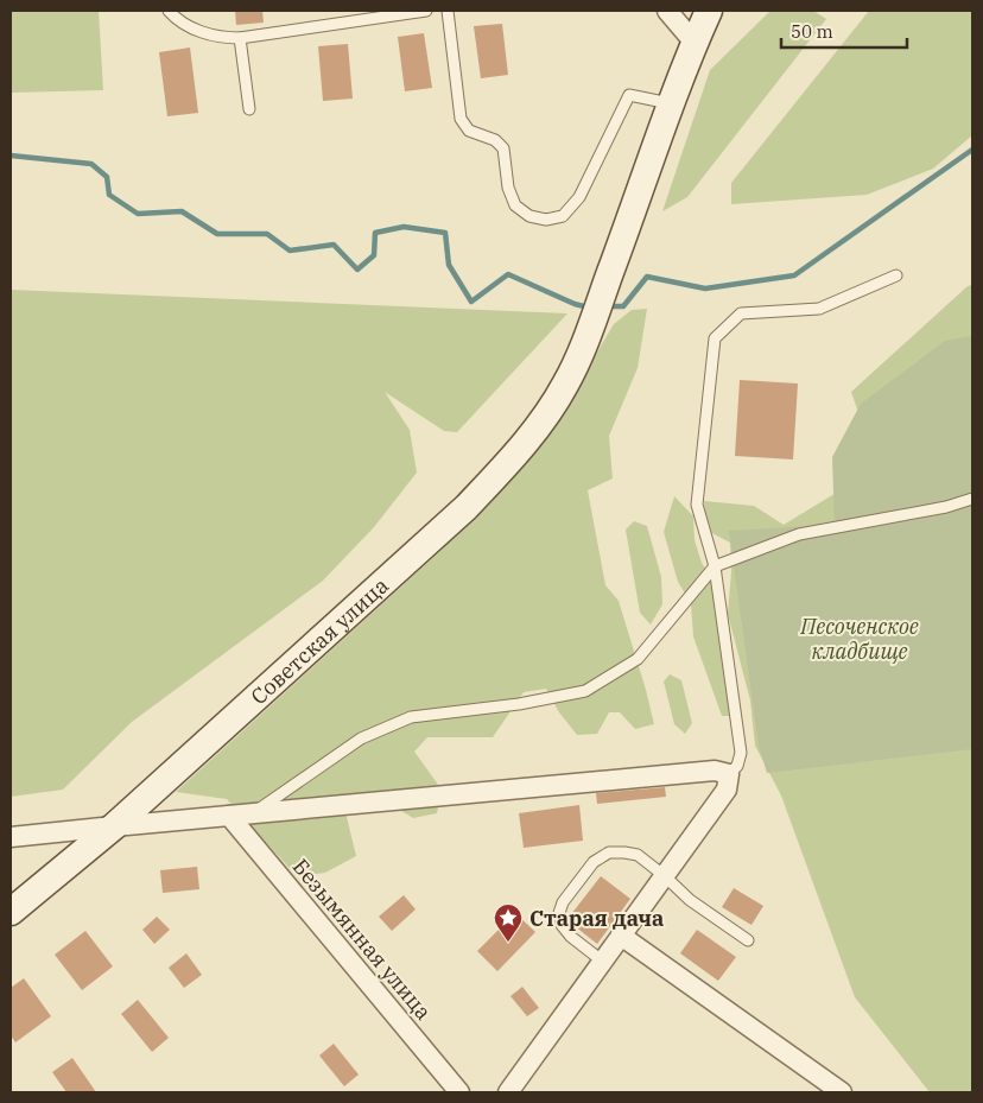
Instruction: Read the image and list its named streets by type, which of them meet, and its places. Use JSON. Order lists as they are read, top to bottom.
{
  "streets": {
    "main road": ["Советская улица"],
    "street": ["Безымянная улица"]
  },
  "parks": ["Песоченское кладбище"],
  "places": {
    "place": ["Старая дача"]
  },
  "scale_bar": "50 m"
}
